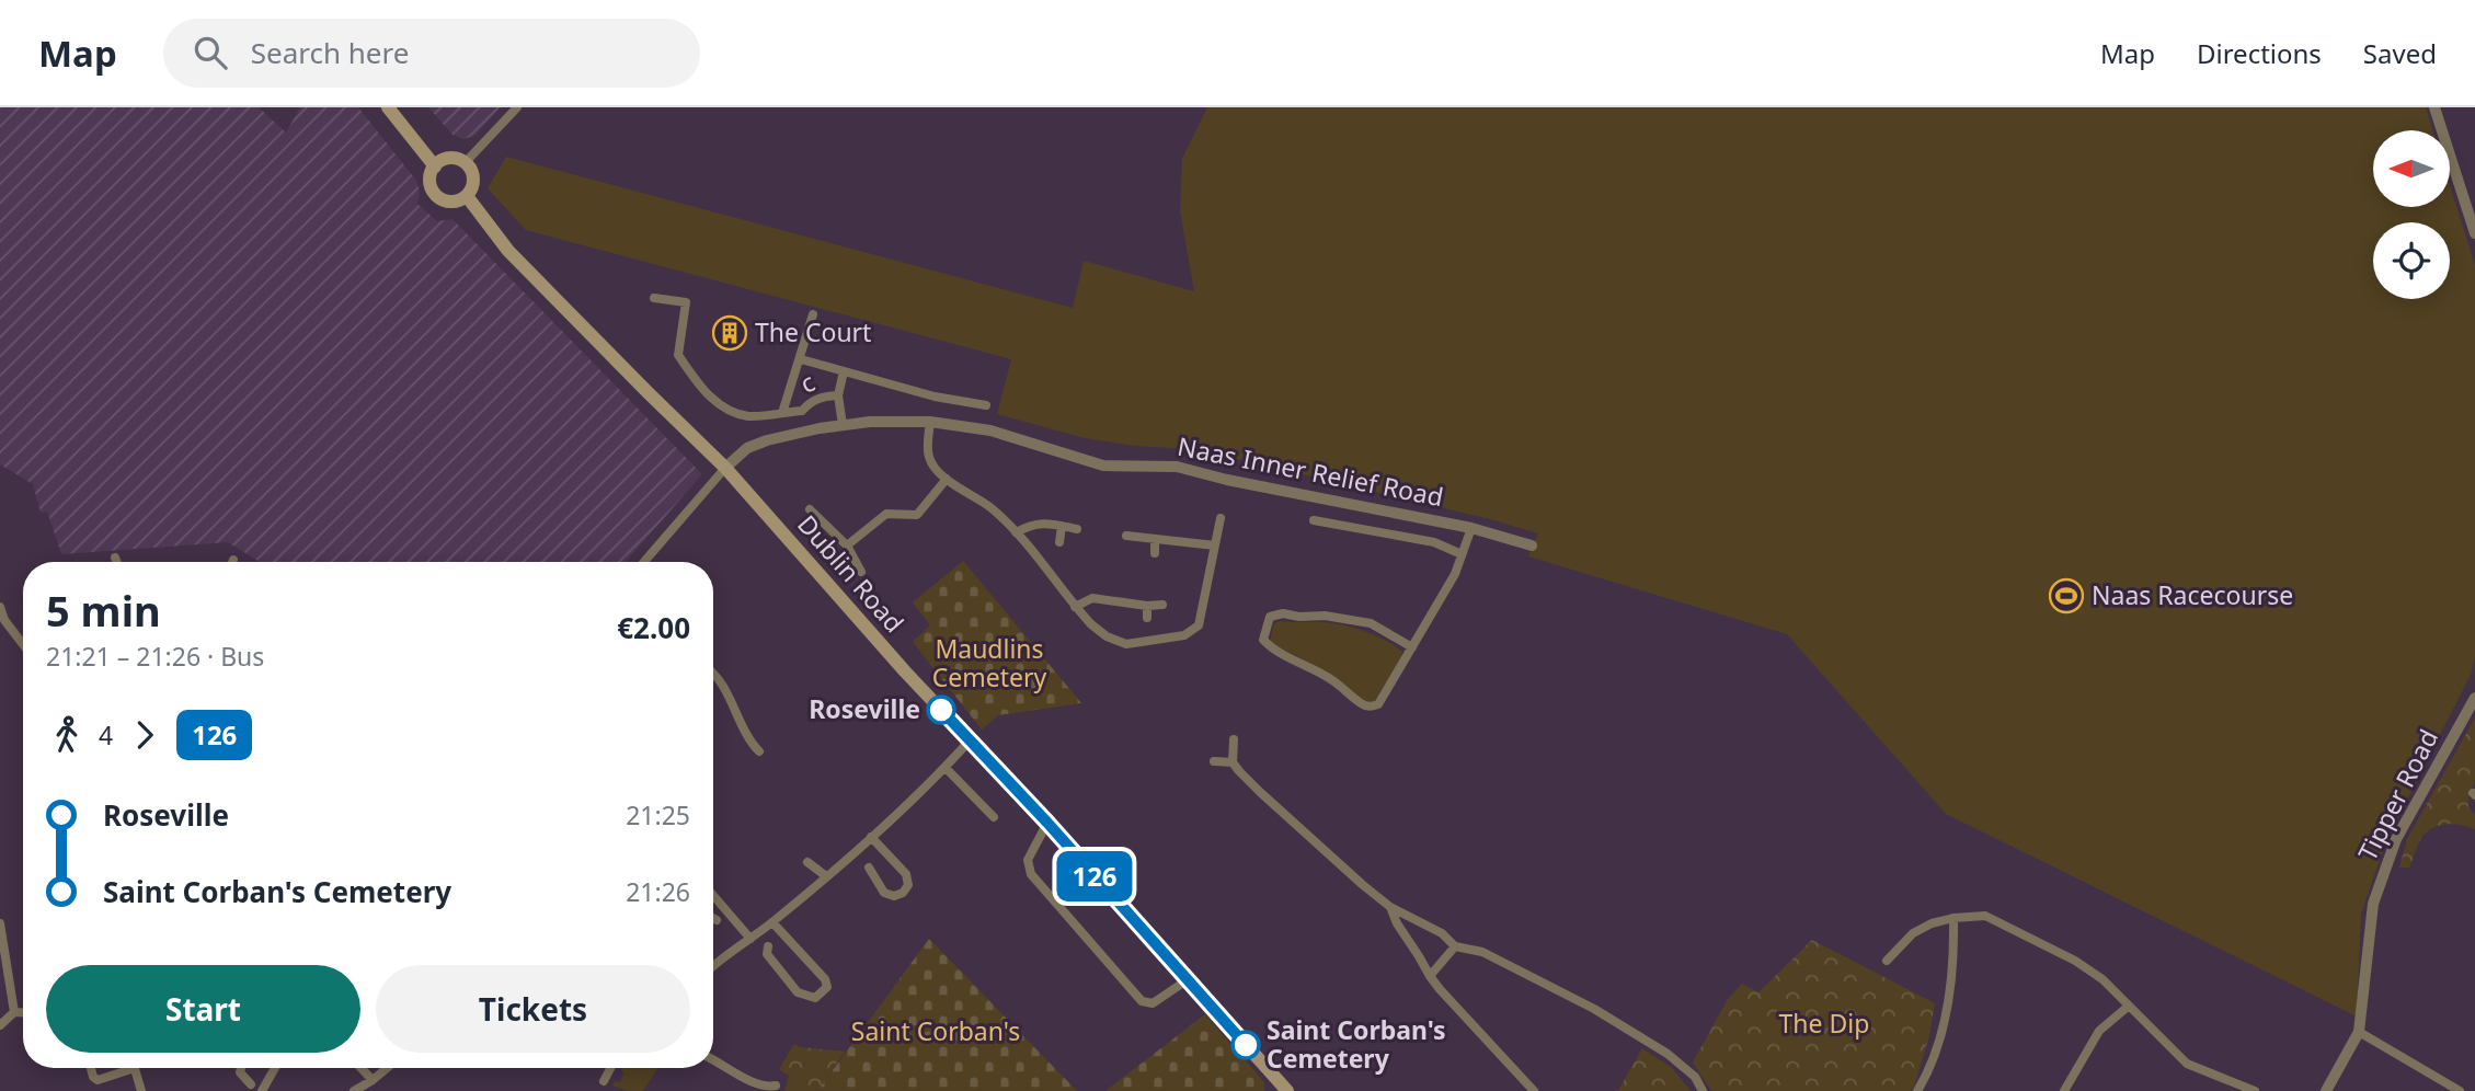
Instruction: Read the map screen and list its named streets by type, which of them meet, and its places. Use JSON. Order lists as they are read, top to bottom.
{
  "streets": {
    "main road": ["Dublin Road"],
    "street": ["c", "Naas Inner Relief Road", "Tipper Road"]
  },
  "crossings": [
    ["Naas Inner Relief Road", "Dublin Road"]
  ],
  "parks": ["Maudlins Cemetery", "The Dip", "Saint Corban's"],
  "places": {
    "building": ["The Court"],
    "sports": ["Naas Racecourse"],
    "other": ["Roseville", "Saint Corban's Cemetery"]
  },
  "lines": ["bus line 126"],
  "north": "left",
  "page": {
    "header": "Map",
    "search": "Search here",
    "nav": ["Map", "Directions", "Saved"],
    "on_map": "126",
    "heading": ["5 min", "21:21 – 21:26 · Bus", "€2.00"],
    "legs": ["4", "126"],
    "list": [
      {
        "name": "Roseville",
        "value": "21:25"
      },
      {
        "name": "Saint Corban's Cemetery",
        "value": "21:26"
      }
    ],
    "buttons": ["Start", "Tickets"]
  }
}
